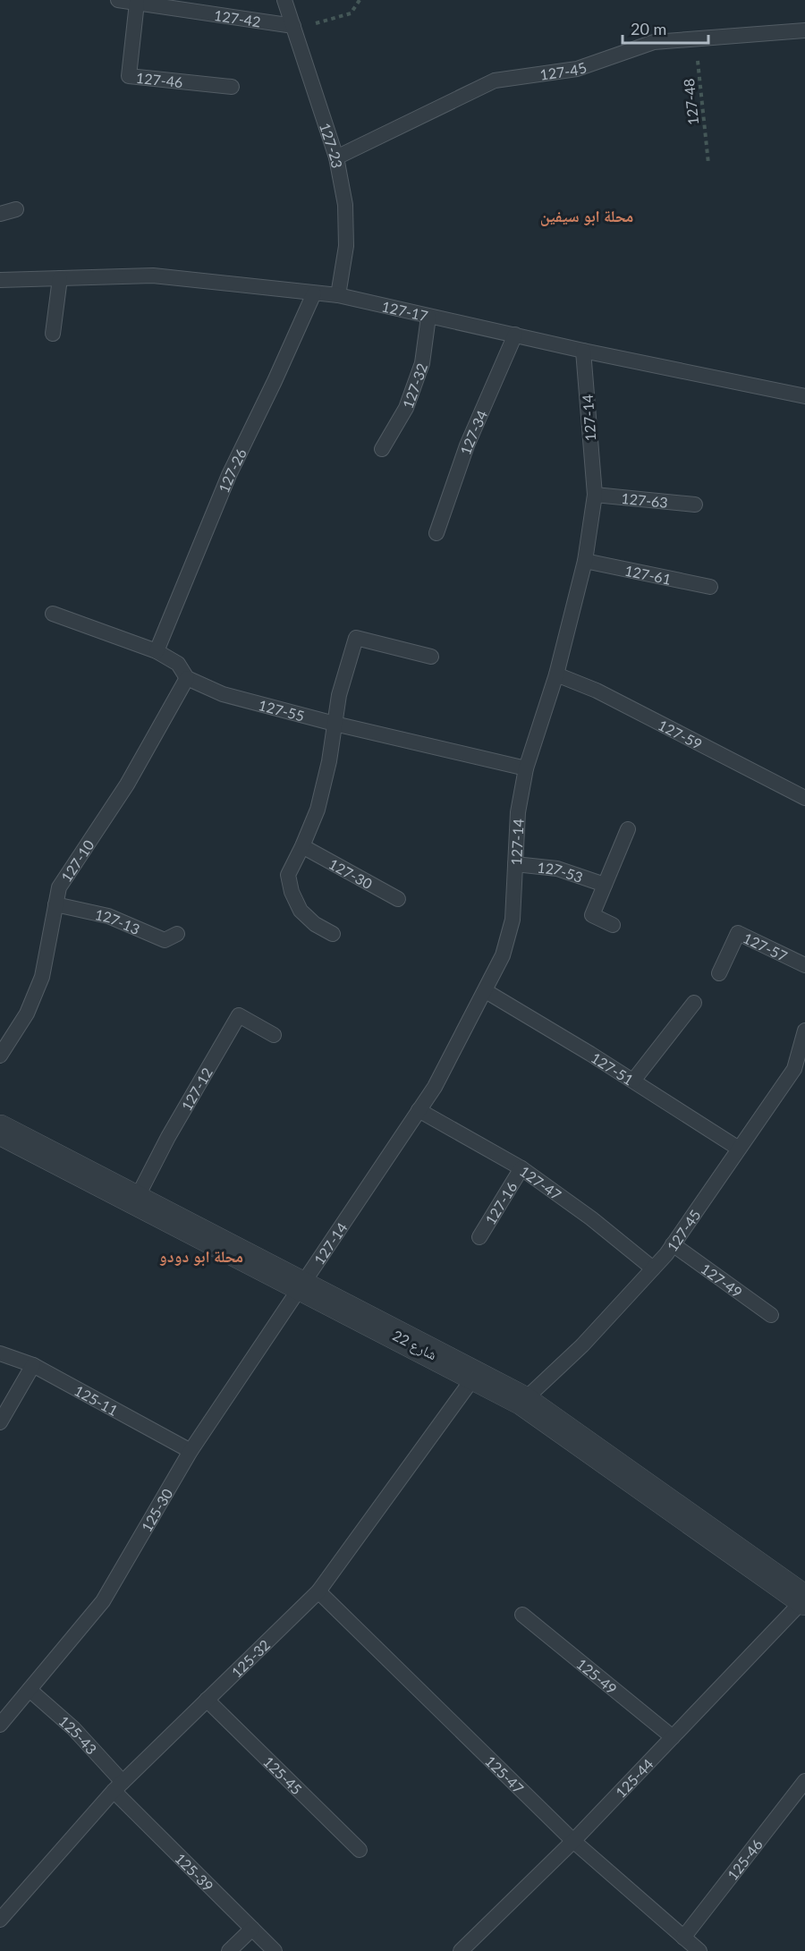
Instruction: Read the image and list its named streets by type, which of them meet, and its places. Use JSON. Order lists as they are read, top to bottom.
{
  "streets": {
    "street": ["شارع 22"],
    "lane": [
      "127-42",
      "127-45",
      "127-46",
      "127-23",
      "127-17",
      "127-32",
      "127-14",
      "127-34",
      "127-26",
      "127-63",
      "127-61",
      "127-55",
      "127-59",
      "127-10",
      "127-53",
      "127-30",
      "127-13",
      "127-57",
      "127-51",
      "127-12",
      "127-47",
      "127-16",
      "127-49",
      "125-11",
      "125-30",
      "125-32",
      "125-49",
      "125-43",
      "125-45",
      "125-47",
      "125-44",
      "125-46",
      "125-39"
    ],
    "path": ["127-48"]
  },
  "crossings": [
    ["127-42", "127-46"],
    ["127-42", "127-23"],
    ["127-45", "127-48"],
    ["127-45", "127-23"],
    ["127-45", "127-51"],
    ["127-45", "127-47"],
    ["127-45", "127-49"],
    ["127-45", "شارع 22"],
    ["127-23", "127-17"],
    ["127-17", "127-32"],
    ["127-17", "127-14"],
    ["127-17", "127-34"],
    ["127-17", "127-26"],
    ["127-14", "127-63"],
    ["127-14", "127-61"],
    ["127-14", "127-55"],
    ["127-14", "127-59"],
    ["127-14", "127-53"],
    ["127-14", "127-51"],
    ["127-14", "127-47"],
    ["127-14", "شارع 22"],
    ["127-14", "125-30"],
    ["127-26", "127-55"],
    ["127-55", "127-10"],
    ["127-10", "127-13"],
    ["127-12", "شارع 22"],
    ["127-47", "127-16"],
    ["شارع 22", "125-30"],
    ["شارع 22", "125-32"],
    ["شارع 22", "125-44"],
    ["125-11", "125-30"],
    ["125-30", "125-43"],
    ["125-32", "125-43"],
    ["125-32", "125-45"],
    ["125-32", "125-47"],
    ["125-32", "125-39"],
    ["125-49", "125-44"],
    ["125-43", "125-39"],
    ["125-47", "125-44"],
    ["125-47", "125-46"]
  ],
  "districts": ["محلة ابو سيفين", "محلة ابو دودو"],
  "scale_bar": "20 m"
}
